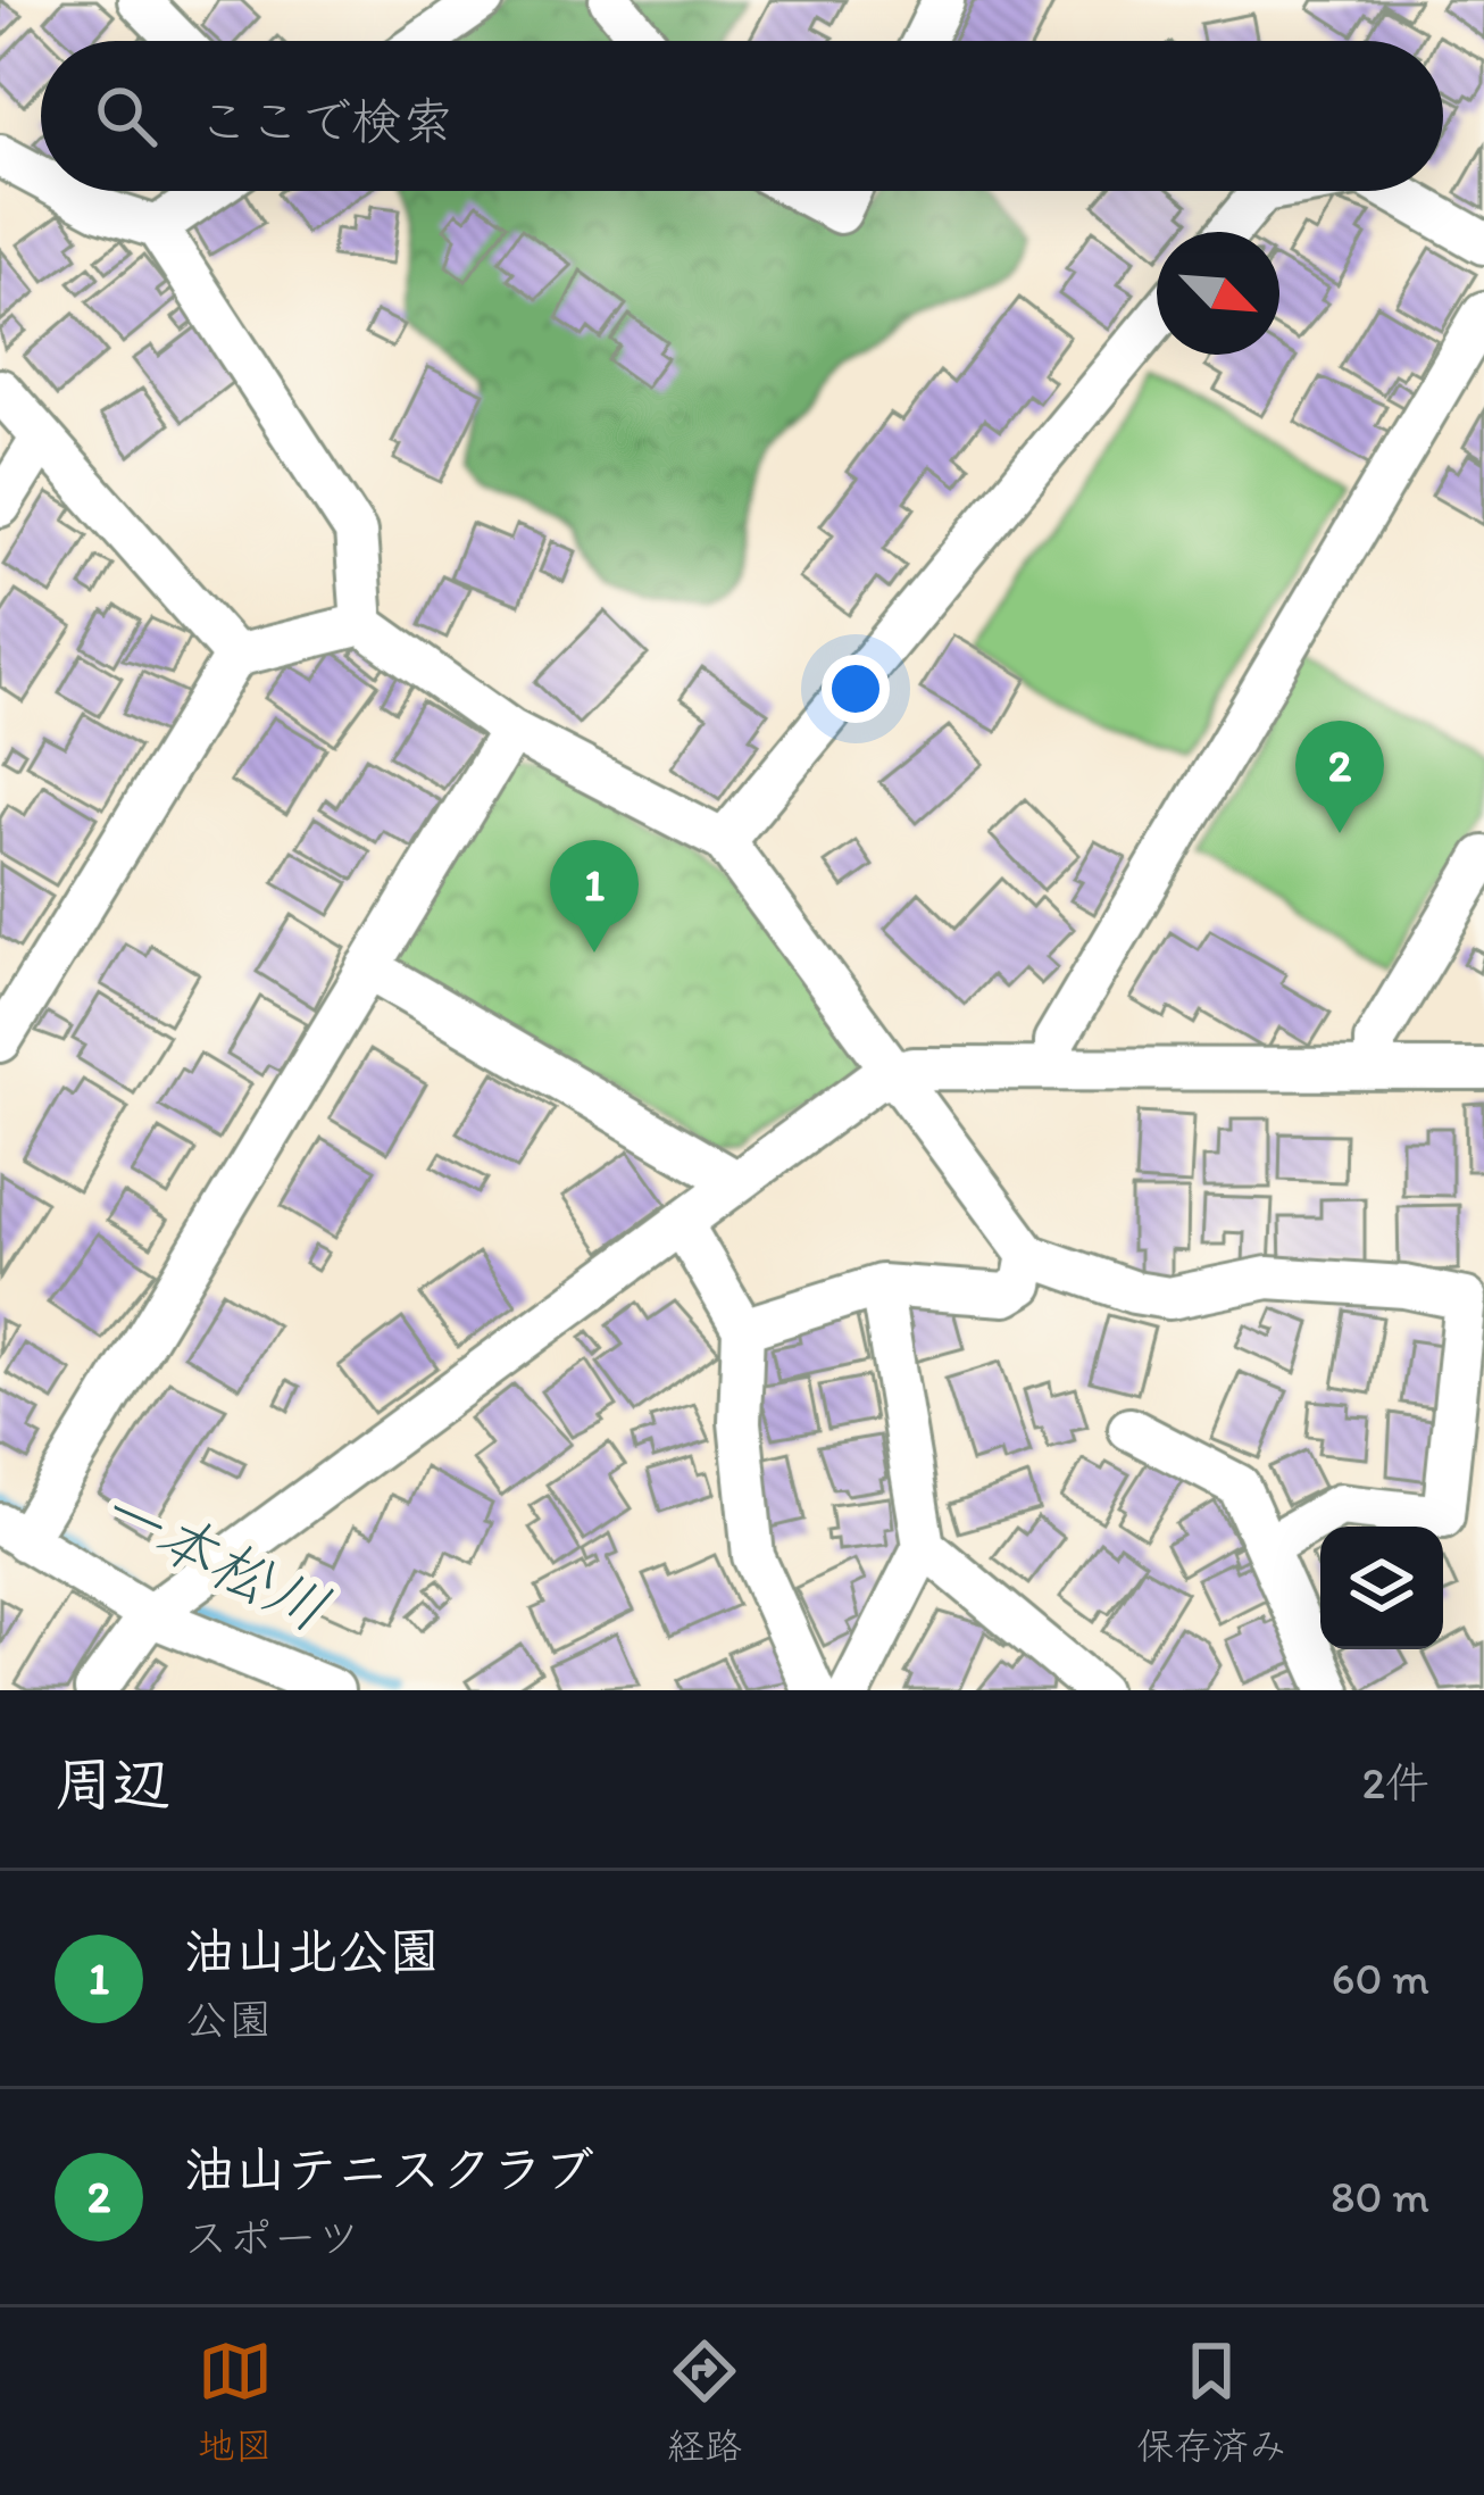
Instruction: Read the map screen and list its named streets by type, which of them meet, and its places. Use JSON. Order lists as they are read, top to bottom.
{
  "water": ["一本松川"],
  "north": "bottom right",
  "page": {
    "search": "ここで検索",
    "pins": ["2", "1"],
    "heading": ["周辺", "2件"],
    "list": [
      {
        "mark": "1",
        "name": "油山北公園",
        "note": "公園",
        "value": "60 m"
      },
      {
        "mark": "2",
        "name": "油山テニスクラブ",
        "note": "スポーツ",
        "value": "80 m"
      }
    ],
    "nav": ["地図", "経路", "保存済み"]
  }
}
